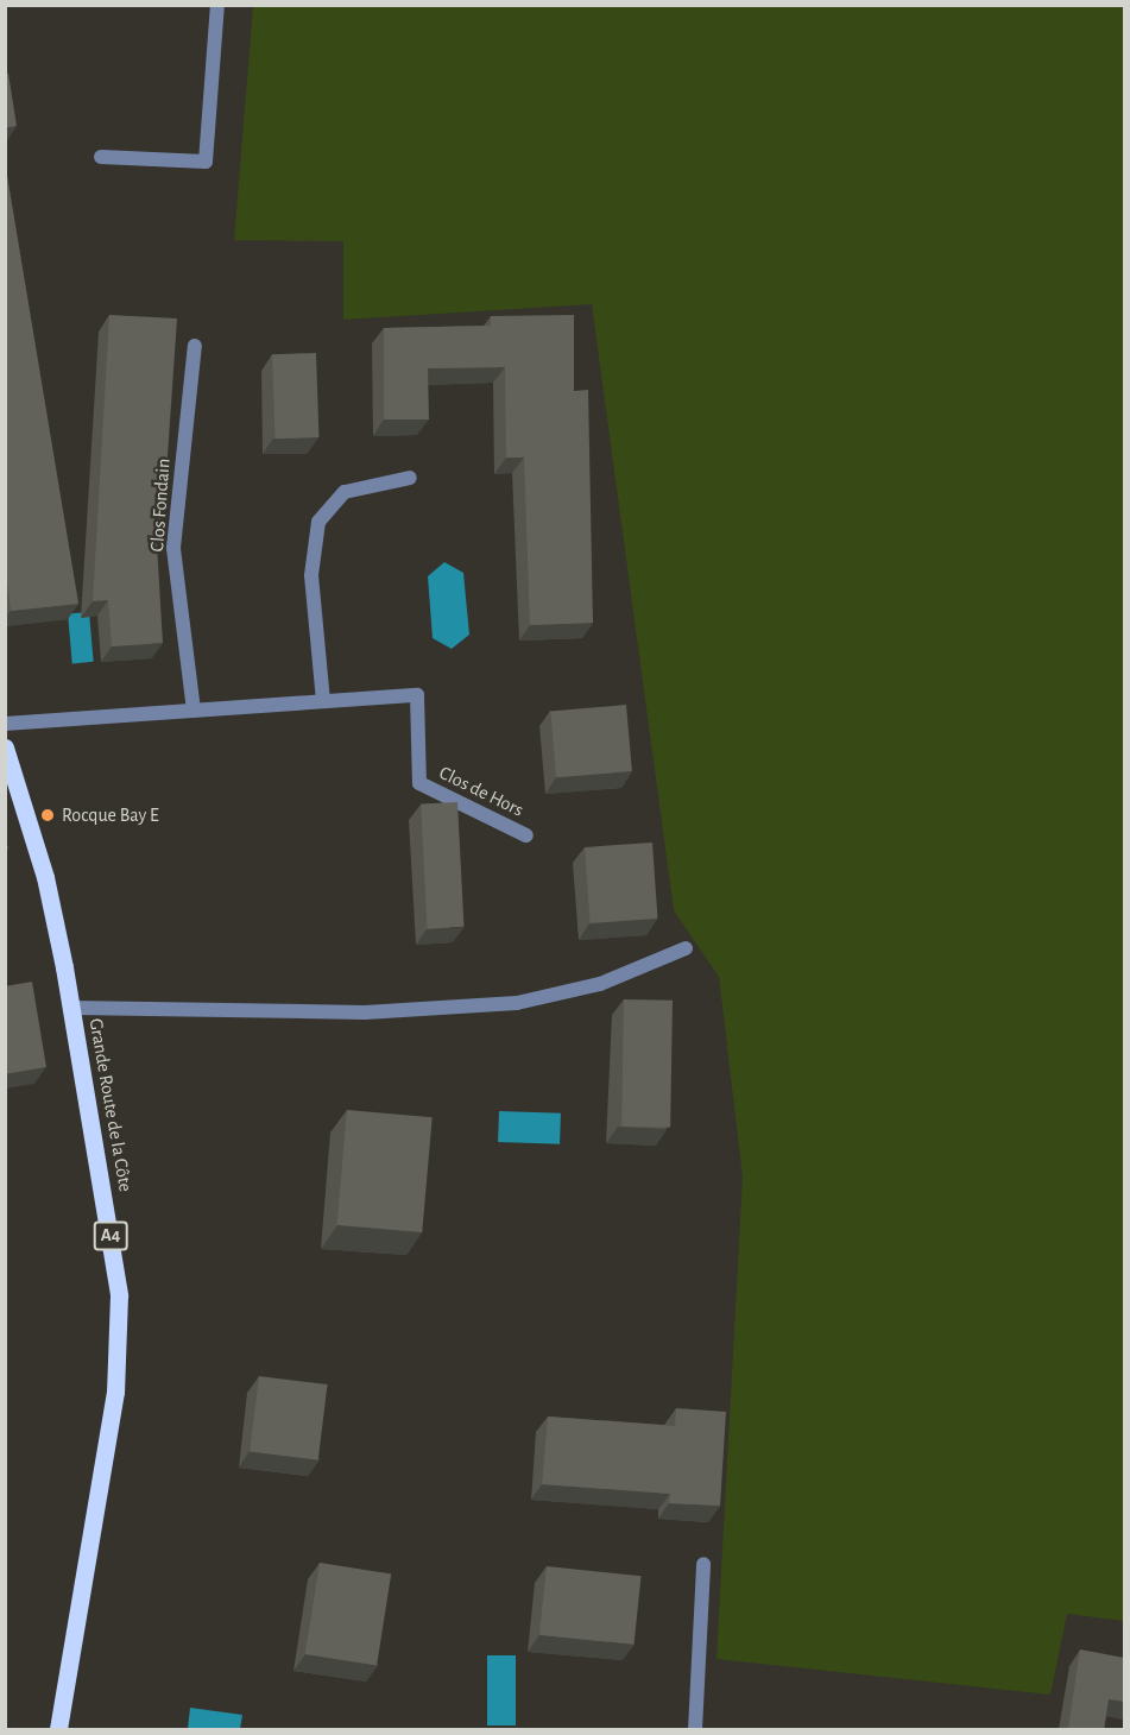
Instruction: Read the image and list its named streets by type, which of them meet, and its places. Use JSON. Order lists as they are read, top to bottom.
{
  "streets": {
    "main road": ["Grande Route de la Côte", "A4"],
    "lane": ["Clos Fondain", "Clos de Hors"]
  },
  "places": ["Rocque Bay E"]
}
